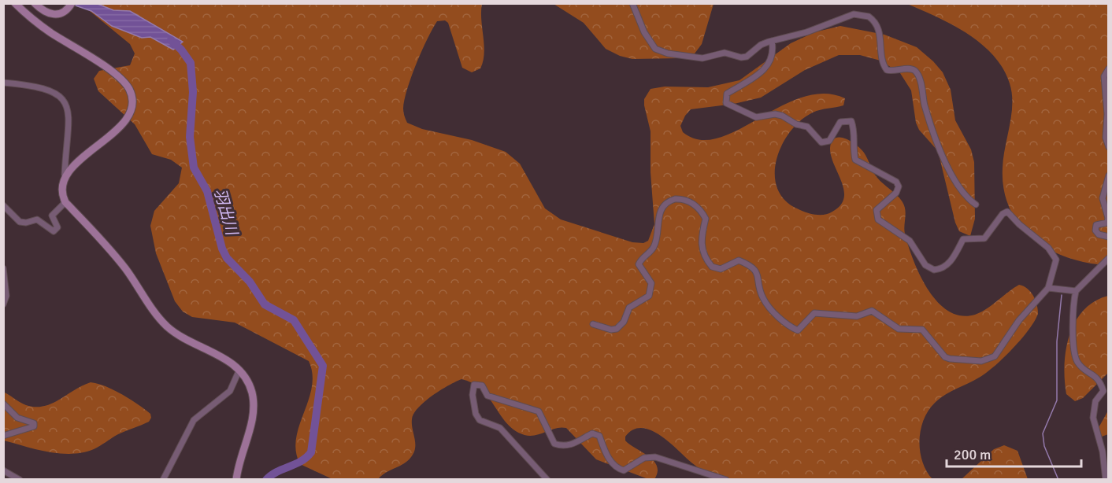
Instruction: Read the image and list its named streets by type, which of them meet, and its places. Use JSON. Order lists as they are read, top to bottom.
{
  "water": ["羽出川"],
  "scale_bar": "200 m"
}
